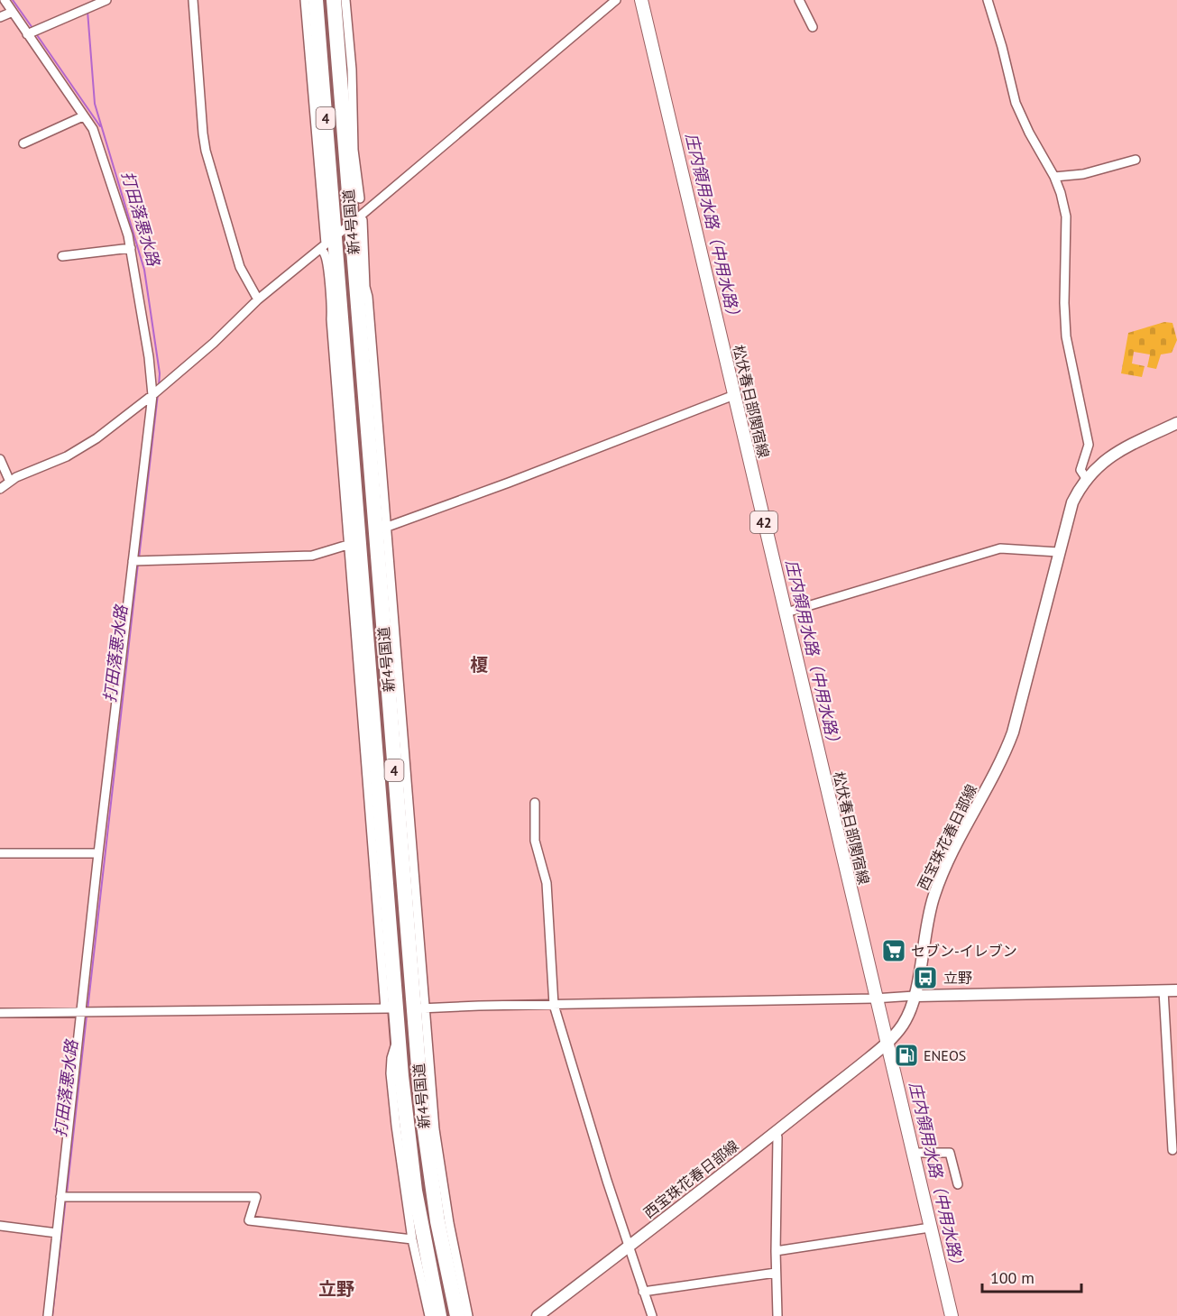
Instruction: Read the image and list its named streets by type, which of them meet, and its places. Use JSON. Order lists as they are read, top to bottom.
{
  "streets": {
    "highway": ["4", "新4号国道"],
    "main road": ["松伏春日部関宿線", "42", "西宝珠花春日部線"]
  },
  "crossings": [
    ["松伏春日部関宿線", "西宝珠花春日部線"]
  ],
  "districts": ["榎", "立野"],
  "water": ["打田落悪水路", "庄内領用水路（中用水路）"],
  "places": {
    "supermarket": ["セブン-イレブン"],
    "bus stop": ["立野"],
    "fuel station": ["ENEOS"]
  },
  "scale_bar": "100 m"
}
